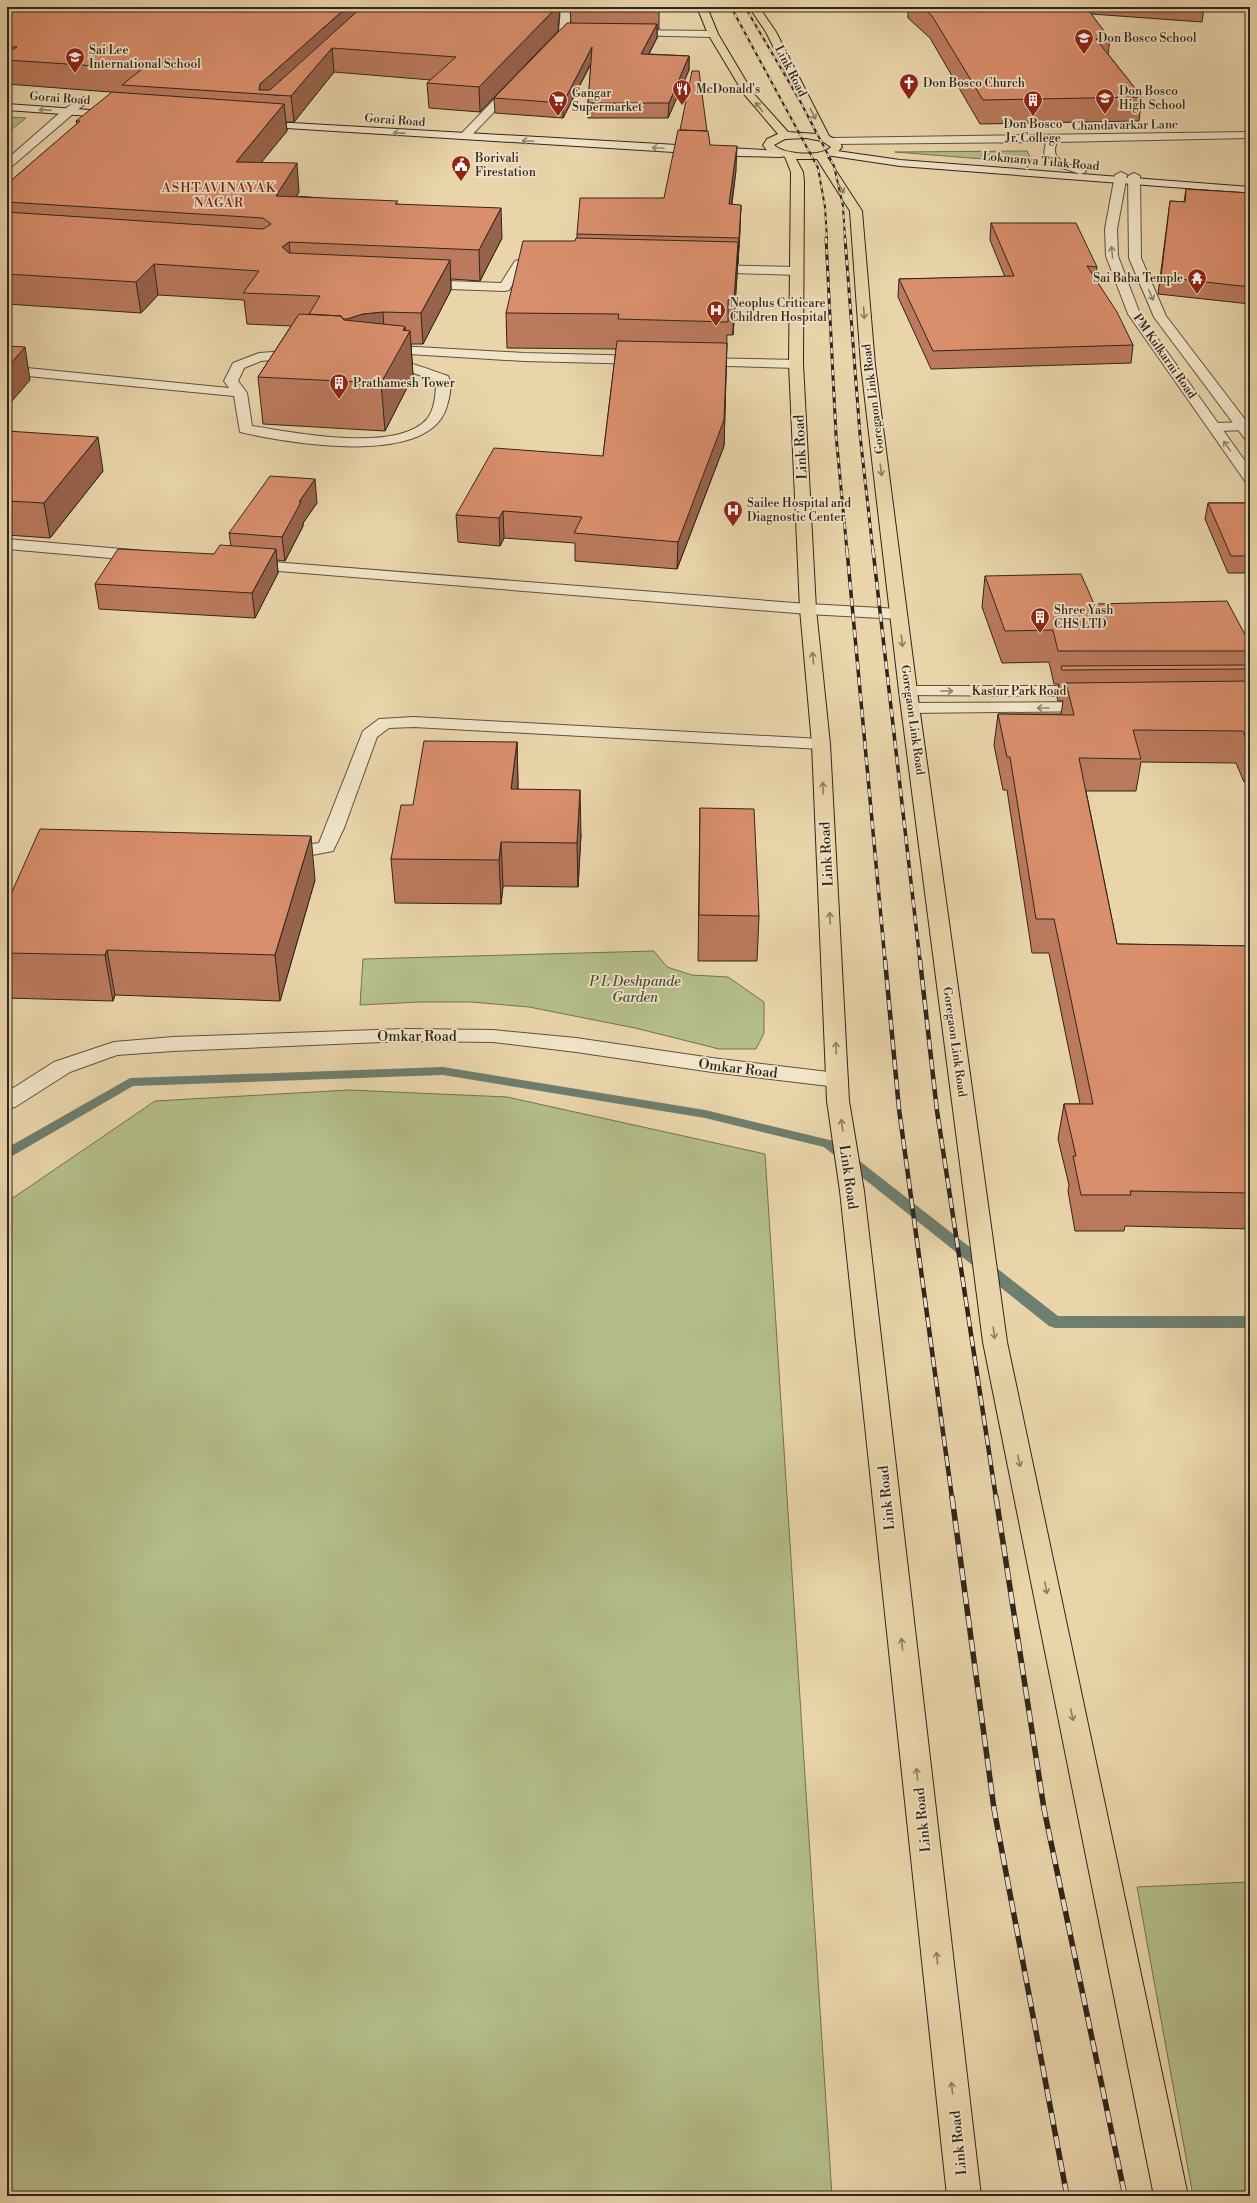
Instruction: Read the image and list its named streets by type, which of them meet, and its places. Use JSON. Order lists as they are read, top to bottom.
{
  "streets": {
    "main road": ["Link Road", "Goregaon Link Road"],
    "street": [
      "Gorai Road",
      "Chandavarkar Lane",
      "Lokmanya Tilak Road",
      "PM Kulkarni Road",
      "Omkar Road"
    ]
  },
  "crossings": [
    ["Link Road", "Gorai Road"],
    ["Link Road", "Chandavarkar Lane"],
    ["Link Road", "Lokmanya Tilak Road"],
    ["Link Road", "Goregaon Link Road"],
    ["Link Road", "Omkar Road"],
    ["Chandavarkar Lane", "Lokmanya Tilak Road"],
    ["Chandavarkar Lane", "Goregaon Link Road"],
    ["Lokmanya Tilak Road", "PM Kulkarni Road"],
    ["Lokmanya Tilak Road", "Goregaon Link Road"]
  ],
  "one_way": ["Link Road", "Goregaon Link Road"],
  "districts": ["ASHTAVINAYAK NAGAR"],
  "parks": ["P L Deshpande Garden"],
  "places": {
    "school or university": ["Don Bosco School", "Sai Lee International School", "Don Bosco High School"],
    "church": ["Don Bosco Church"],
    "restaurant": ["McDonald's"],
    "supermarket": ["Gangar Supermarket"],
    "building": ["Don Bosco Jr. College", "Prathamesh Tower", "Shree Yash CHS LTD"],
    "public building": ["Borivali Firestation"],
    "temple": ["Sai Baba Temple"],
    "hospital": ["Neoplus Criticare Children Hospital", "Sailee Hospital and Diagnostic Center"]
  }
}
